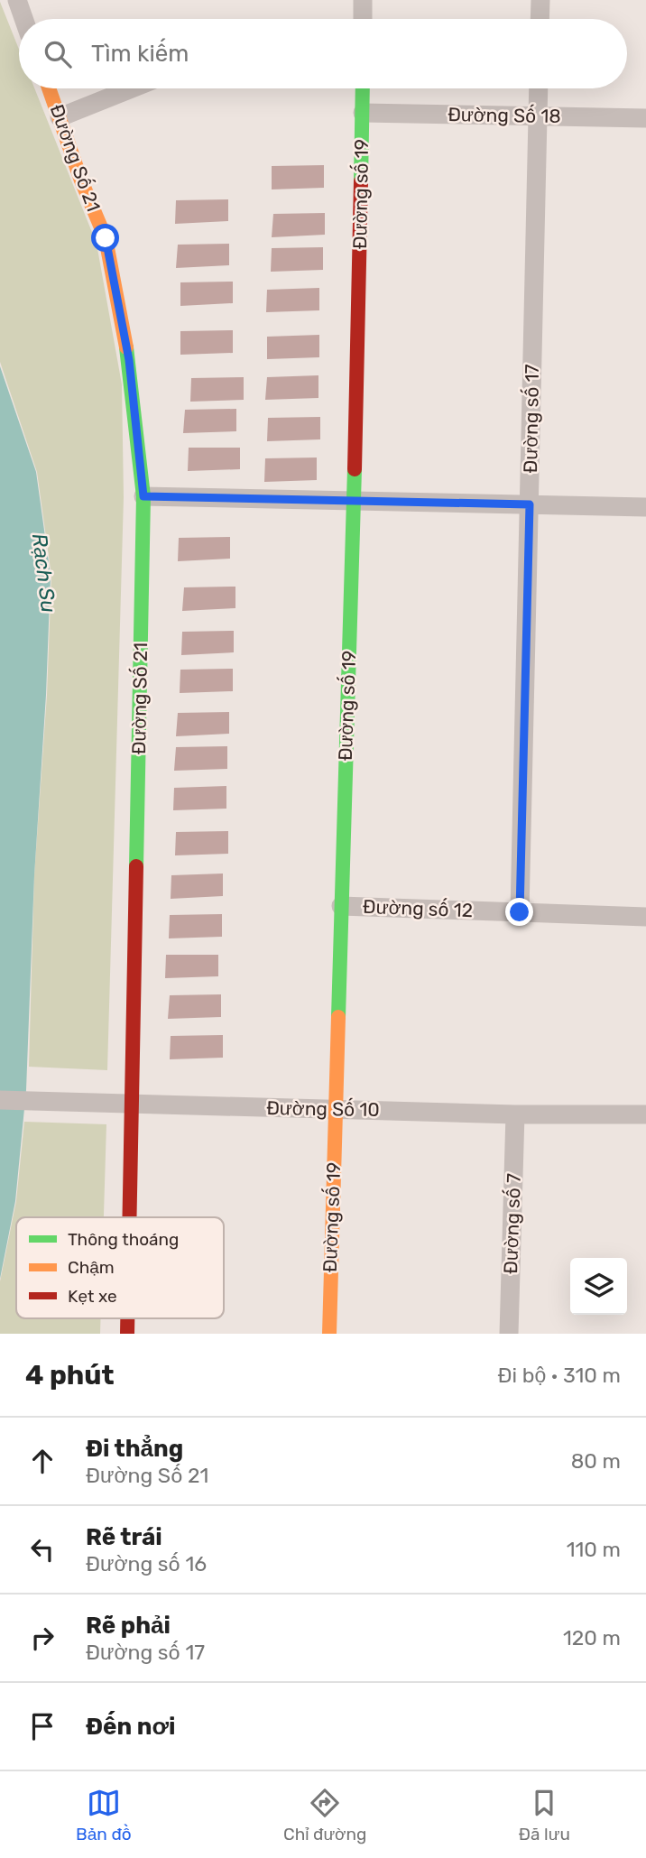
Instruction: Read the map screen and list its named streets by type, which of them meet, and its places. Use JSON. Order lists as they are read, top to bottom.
{
  "streets": {
    "street": [
      "Đường Số 18",
      "Đường Số 21",
      "Đường số 19",
      "Đường số 17",
      "Đường số 12",
      "Đường Số 10",
      "Đường số 7"
    ]
  },
  "crossings": [
    ["Đường Số 18", "Đường số 19"],
    ["Đường Số 18", "Đường số 17"],
    ["Đường Số 21", "Đường Số 10"],
    ["Đường số 19", "Đường số 12"],
    ["Đường số 19", "Đường Số 10"],
    ["Đường số 17", "Đường số 12"],
    ["Đường Số 10", "Đường số 7"]
  ],
  "water": ["Rạch Su"],
  "legend": ["Thông thoáng", "Chậm", "Kẹt xe"],
  "page": {
    "search": "Tìm kiếm",
    "heading": ["4 phút", "Đi bộ · 310 m"],
    "list": [
      ["Đi thẳng", "Đường Số 21", "80 m"],
      ["Rẽ trái", "Đường số 16", "110 m"],
      ["Rẽ phải", "Đường số 17", "120 m"],
      "Đến nơi"
    ],
    "nav": ["Bản đồ", "Chỉ đường", "Đã lưu"]
  }
}
